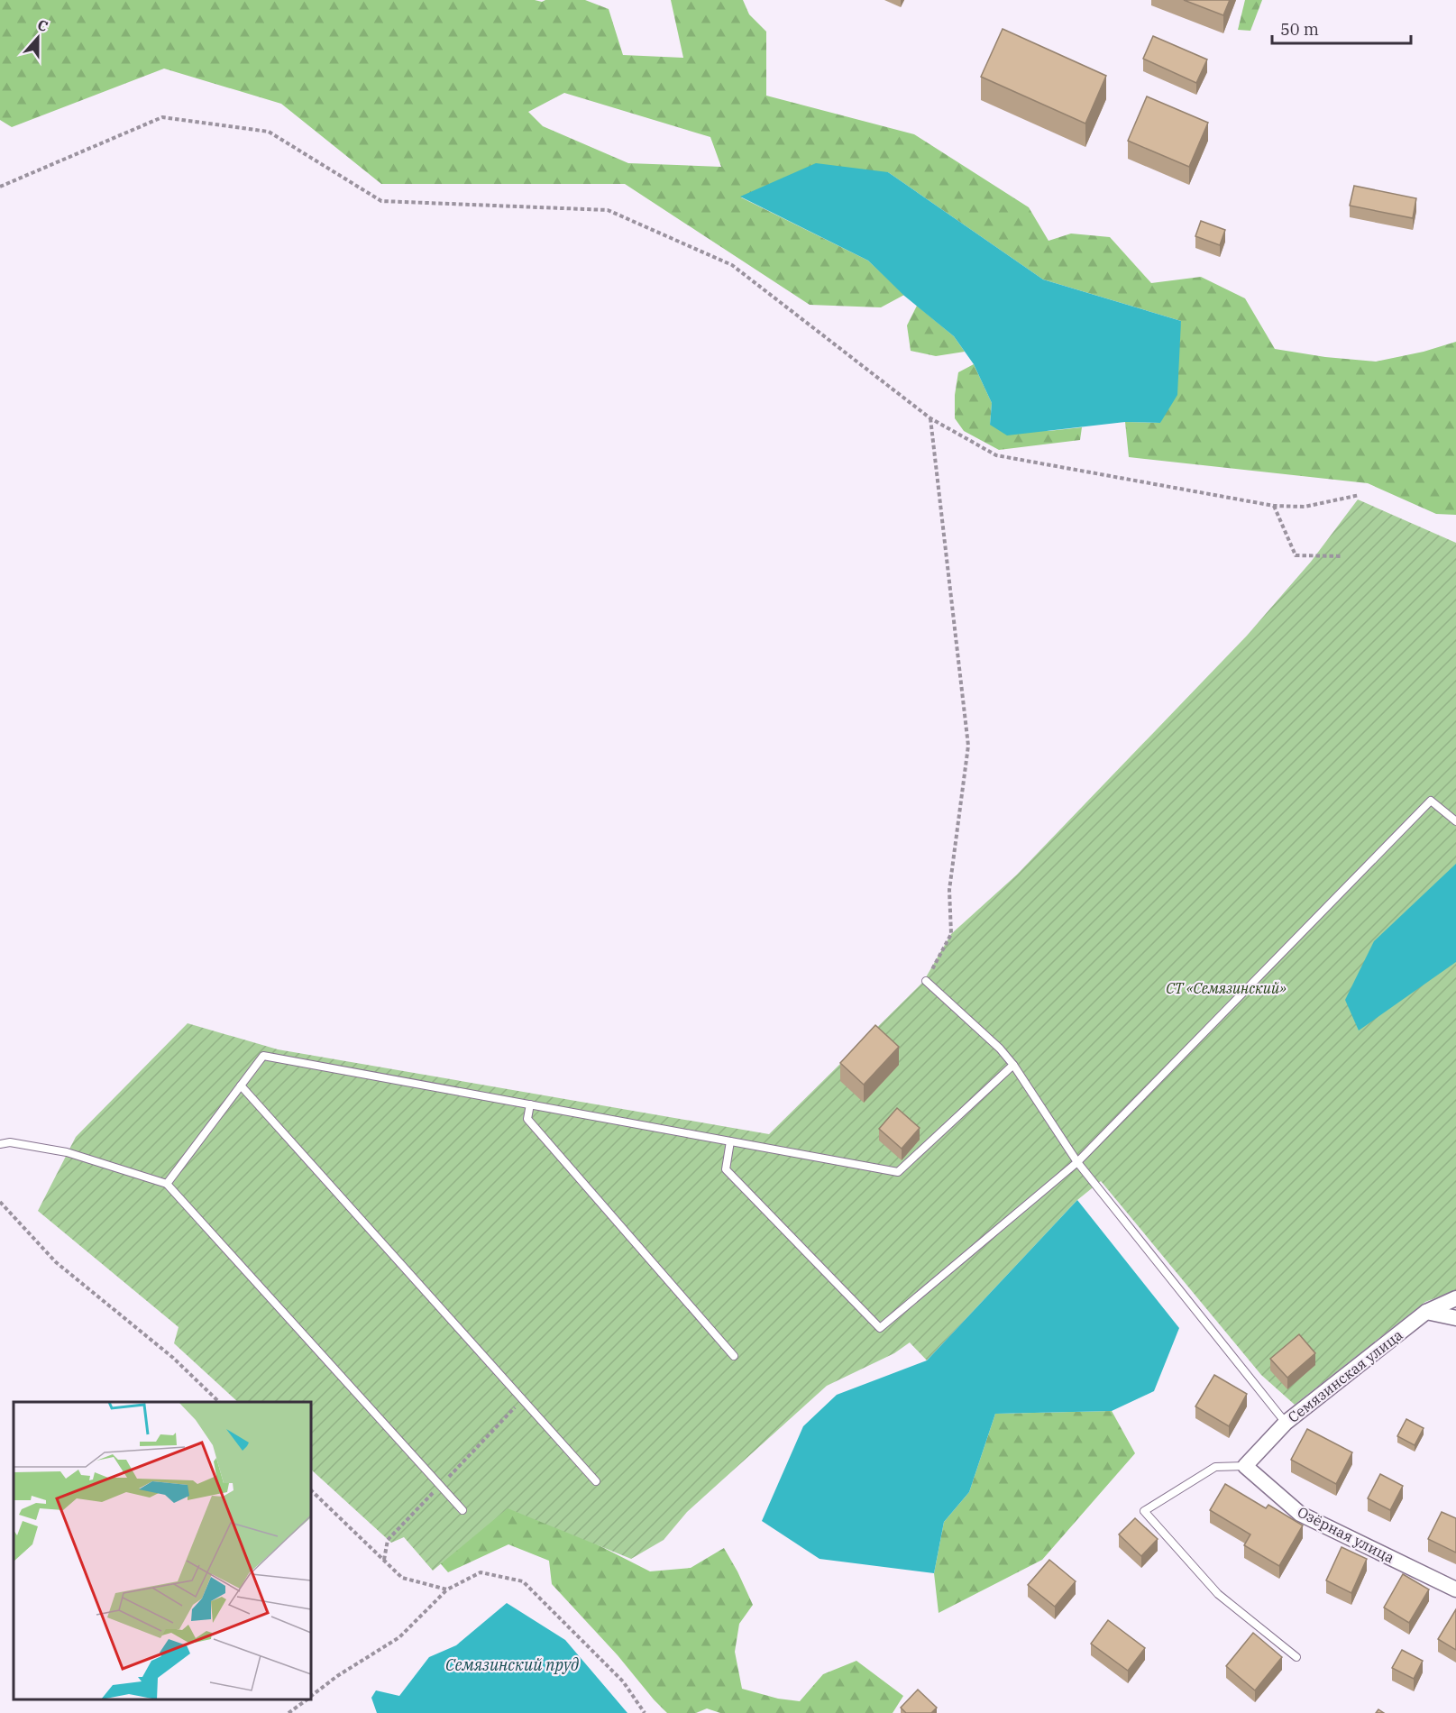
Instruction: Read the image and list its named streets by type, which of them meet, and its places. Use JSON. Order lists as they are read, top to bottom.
{
  "streets": {
    "street": ["Семязинская улица", "Озёрная улица"]
  },
  "crossings": [
    ["Семязинская улица", "Озёрная улица"]
  ],
  "water": ["Семязинский пруд"],
  "parks": ["СТ «Семязинский»"],
  "scale_bar": "50 m",
  "north": "top"
}
